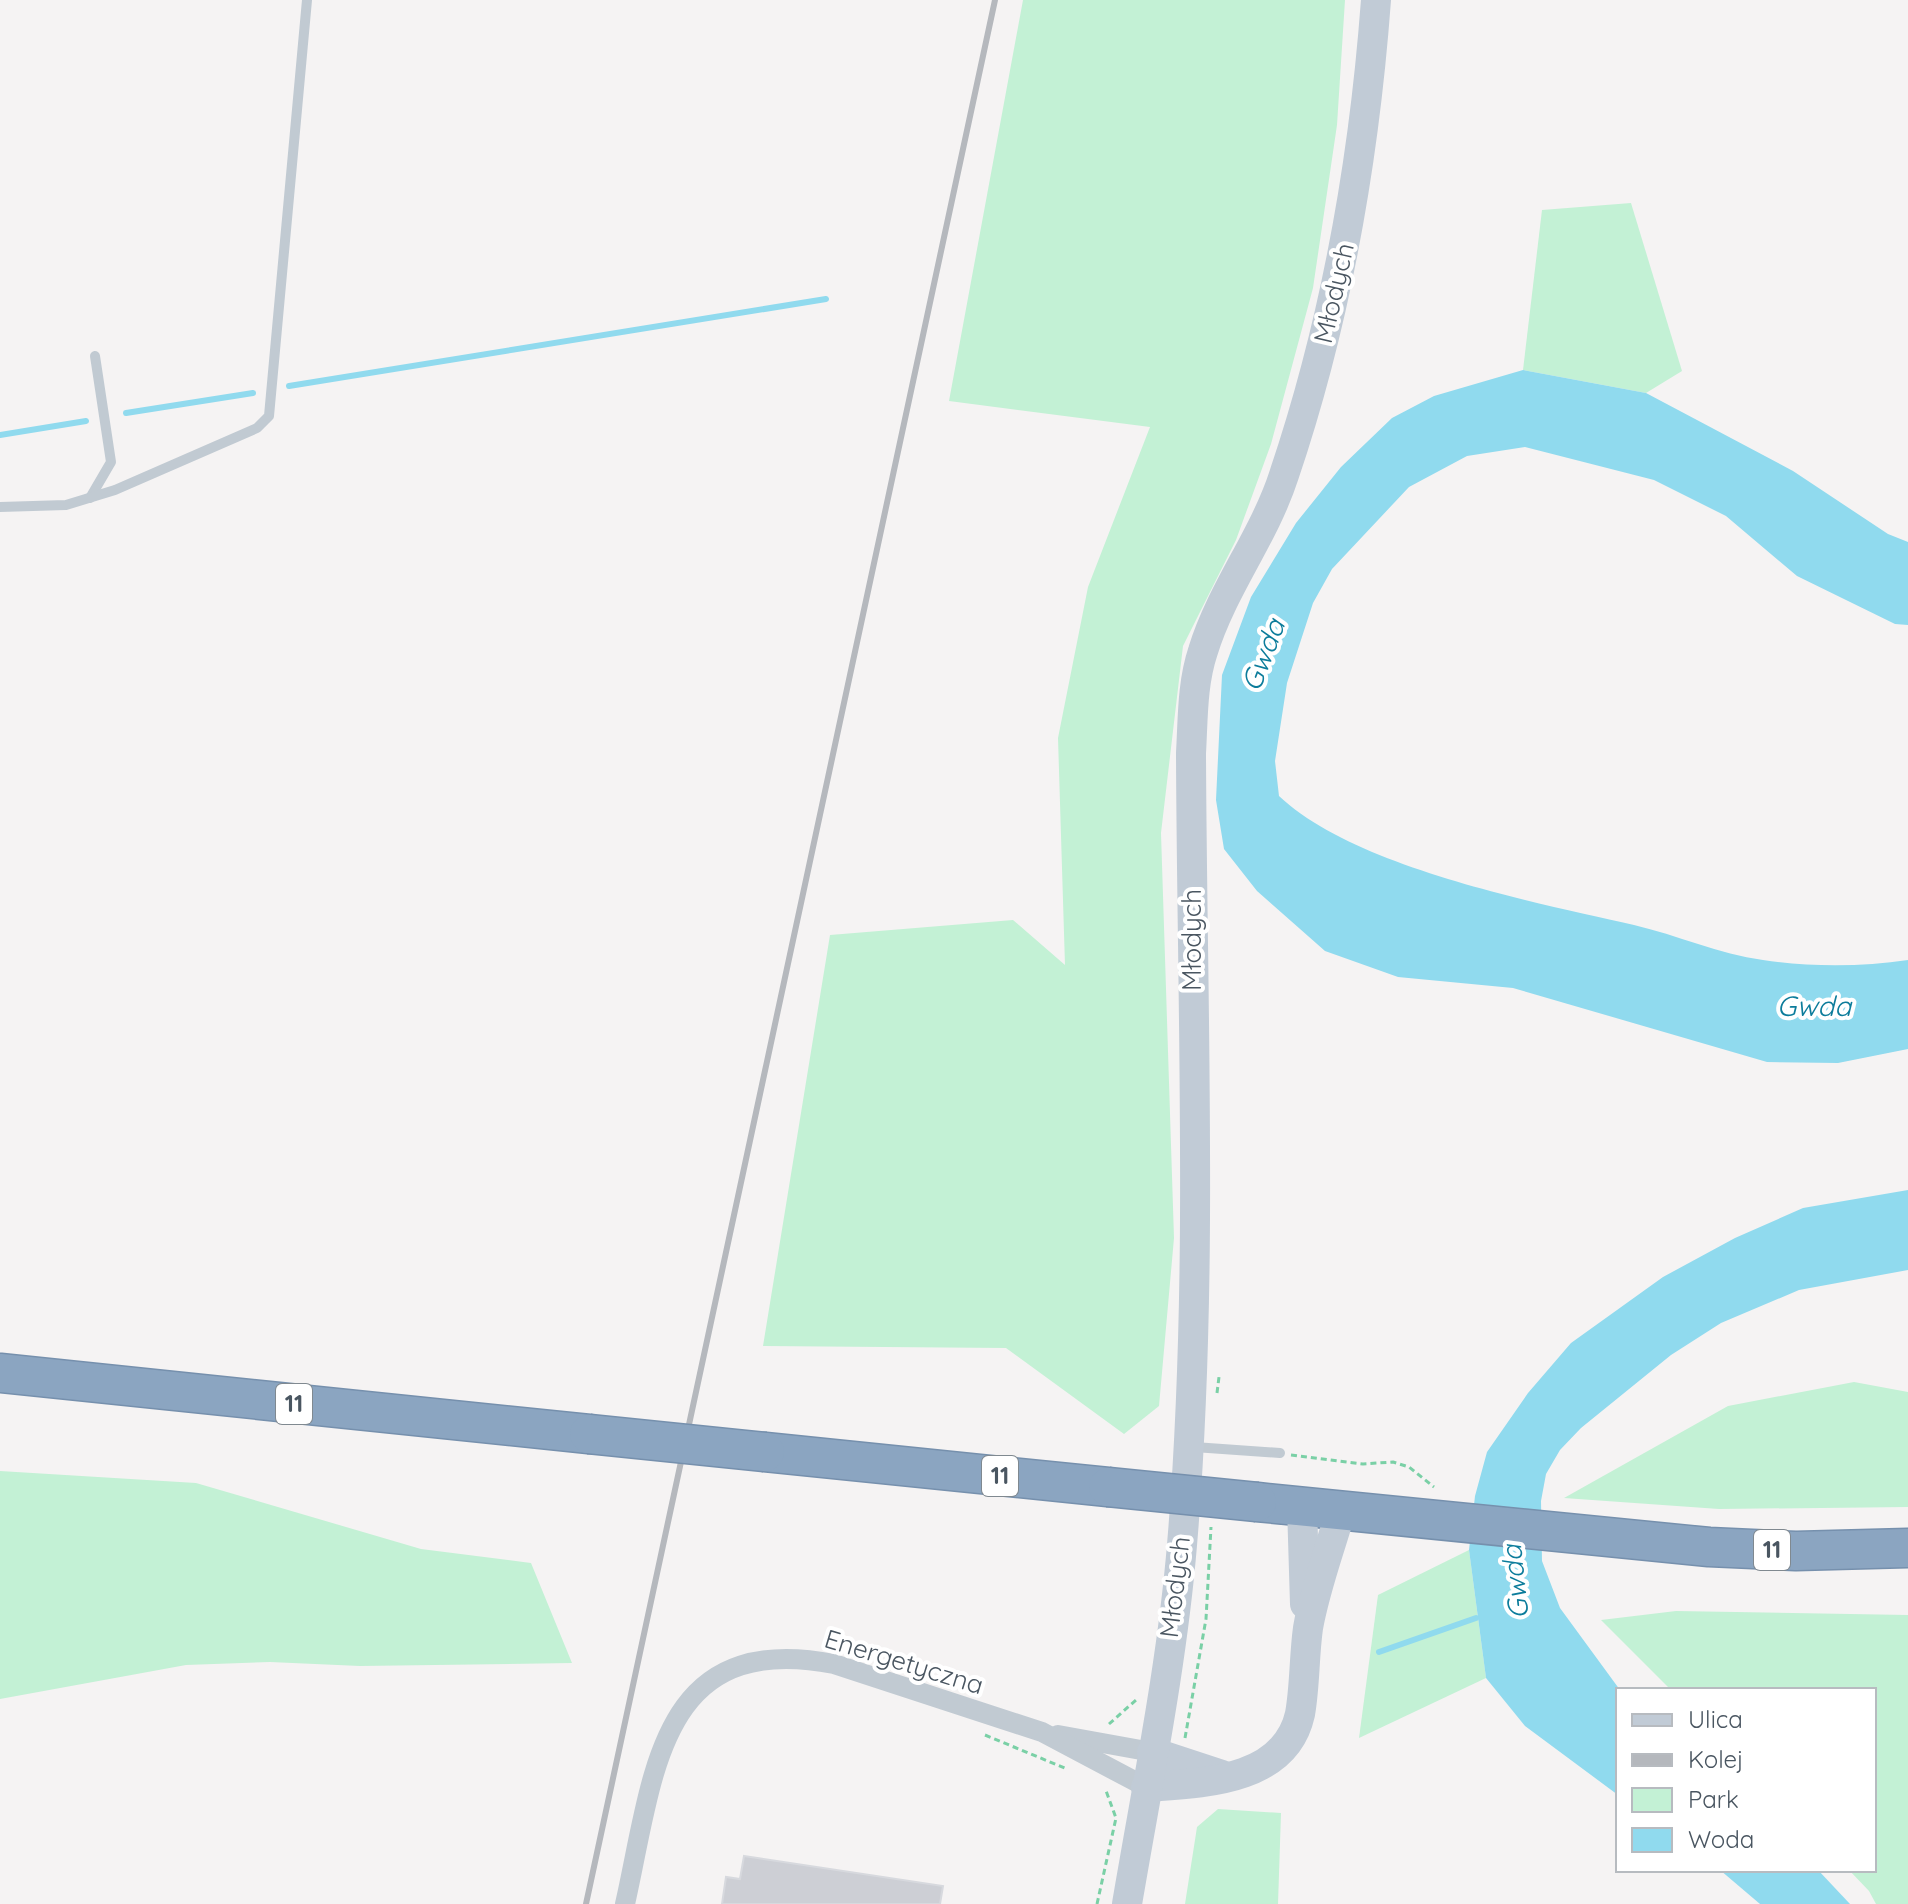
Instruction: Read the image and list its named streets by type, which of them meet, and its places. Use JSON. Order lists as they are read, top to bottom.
{
  "streets": {
    "highway": ["11"],
    "street": ["Młodych", "Energetyczna"]
  },
  "water": ["Gwda"],
  "legend": [
    "Ulica",
    "Kolej",
    "Park",
    "Woda"
  ]
}
